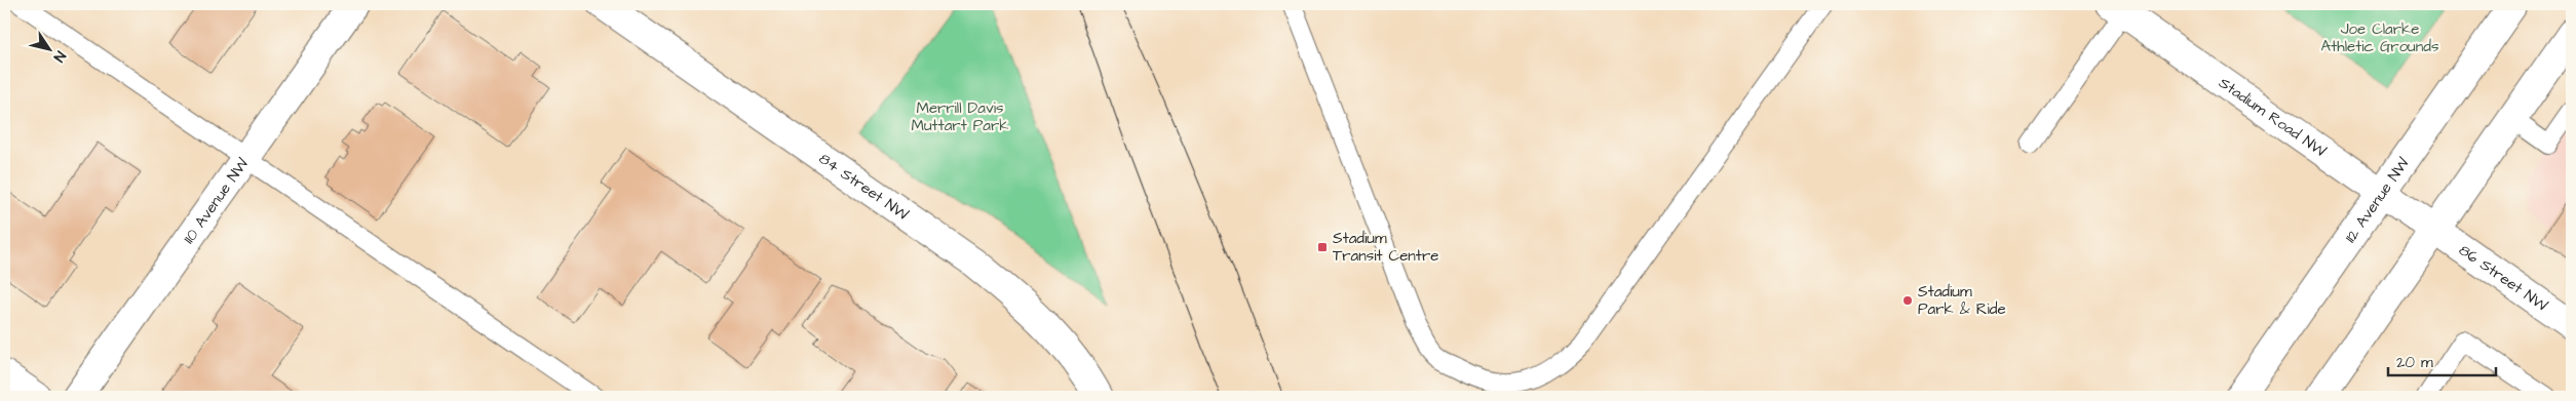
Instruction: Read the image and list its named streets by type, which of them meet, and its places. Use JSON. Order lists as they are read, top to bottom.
{
  "streets": {
    "street": [
      "Stadium Road NW",
      "84 Street NW",
      "110 Avenue NW",
      "112 Avenue NW",
      "86 Street NW"
    ]
  },
  "crossings": [
    ["Stadium Road NW", "112 Avenue NW"],
    ["Stadium Road NW", "86 Street NW"]
  ],
  "parks": ["Joe Clarke Athletic Grounds", "Merrill Davis Muttart Park"],
  "places": {
    "transit": ["Stadium Transit Centre"],
    "other": ["Stadium Park & Ride"]
  },
  "scale_bar": "20 m",
  "north": "bottom right"
}
